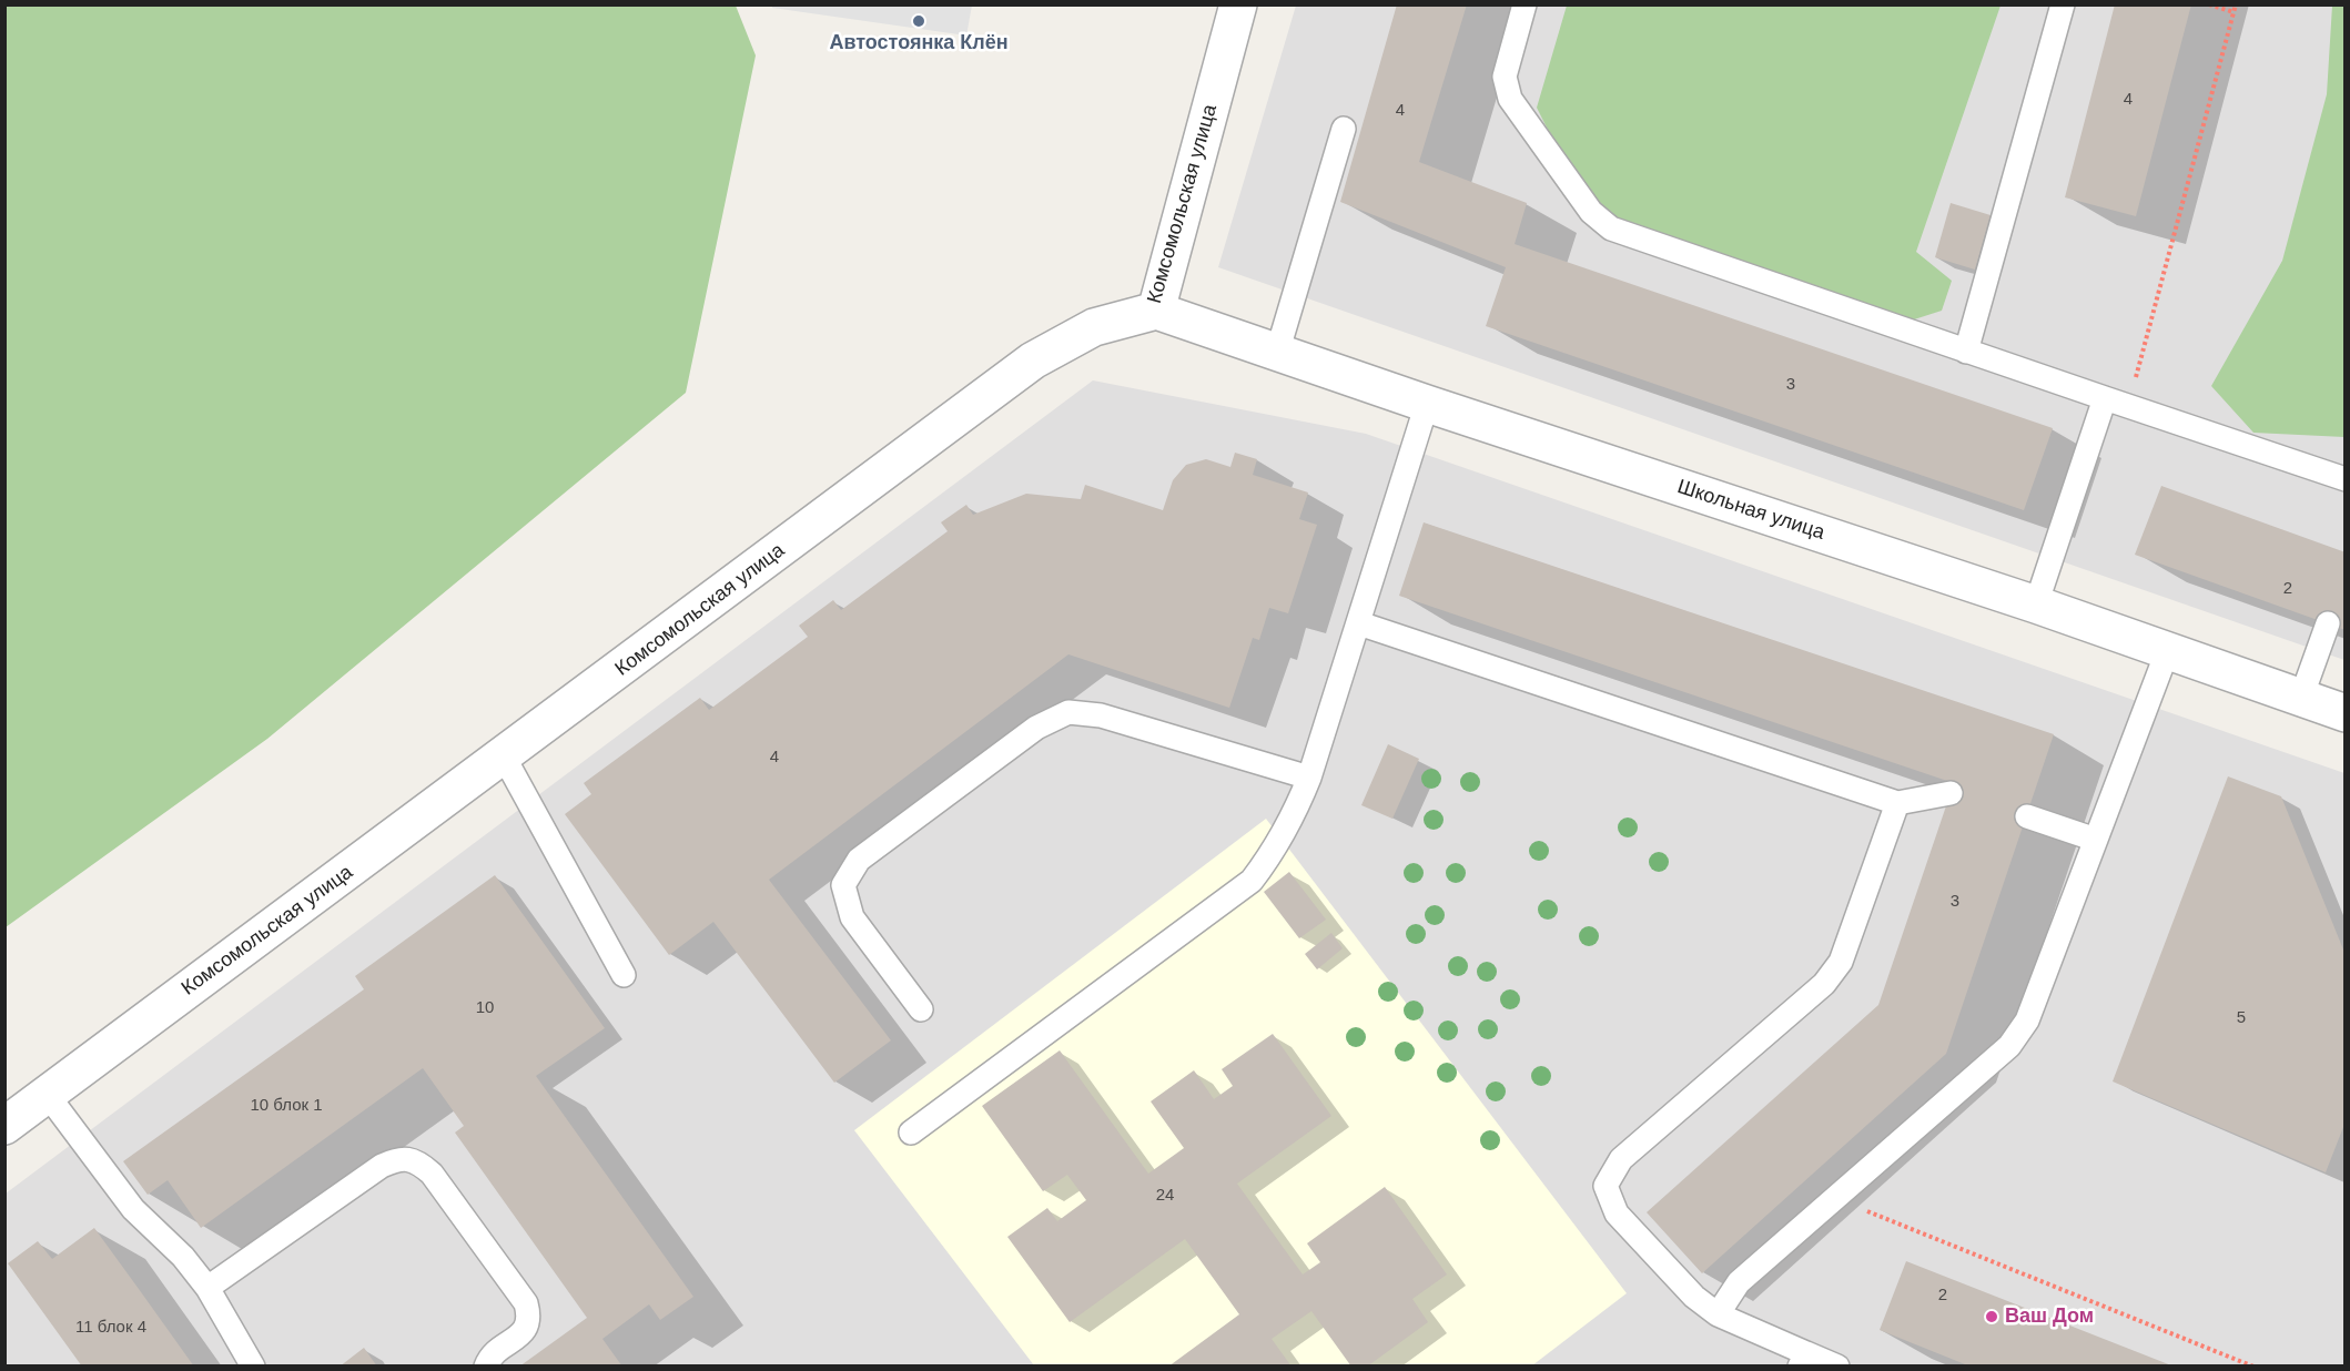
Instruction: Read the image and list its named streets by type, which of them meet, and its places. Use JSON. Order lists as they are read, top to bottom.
{
  "streets": {
    "street": ["Комсомольская улица", "Школьная улица"]
  },
  "crossings": [
    ["Комсомольская улица", "Школьная улица"]
  ],
  "places": ["Автостоянка Клён", "Ваш Дом"],
  "house_numbers": [
    "4",
    "4",
    "3",
    "2",
    "4",
    "3",
    "10",
    "5",
    "10 блок 1",
    "24",
    "2",
    "11 блок 4"
  ]
}
